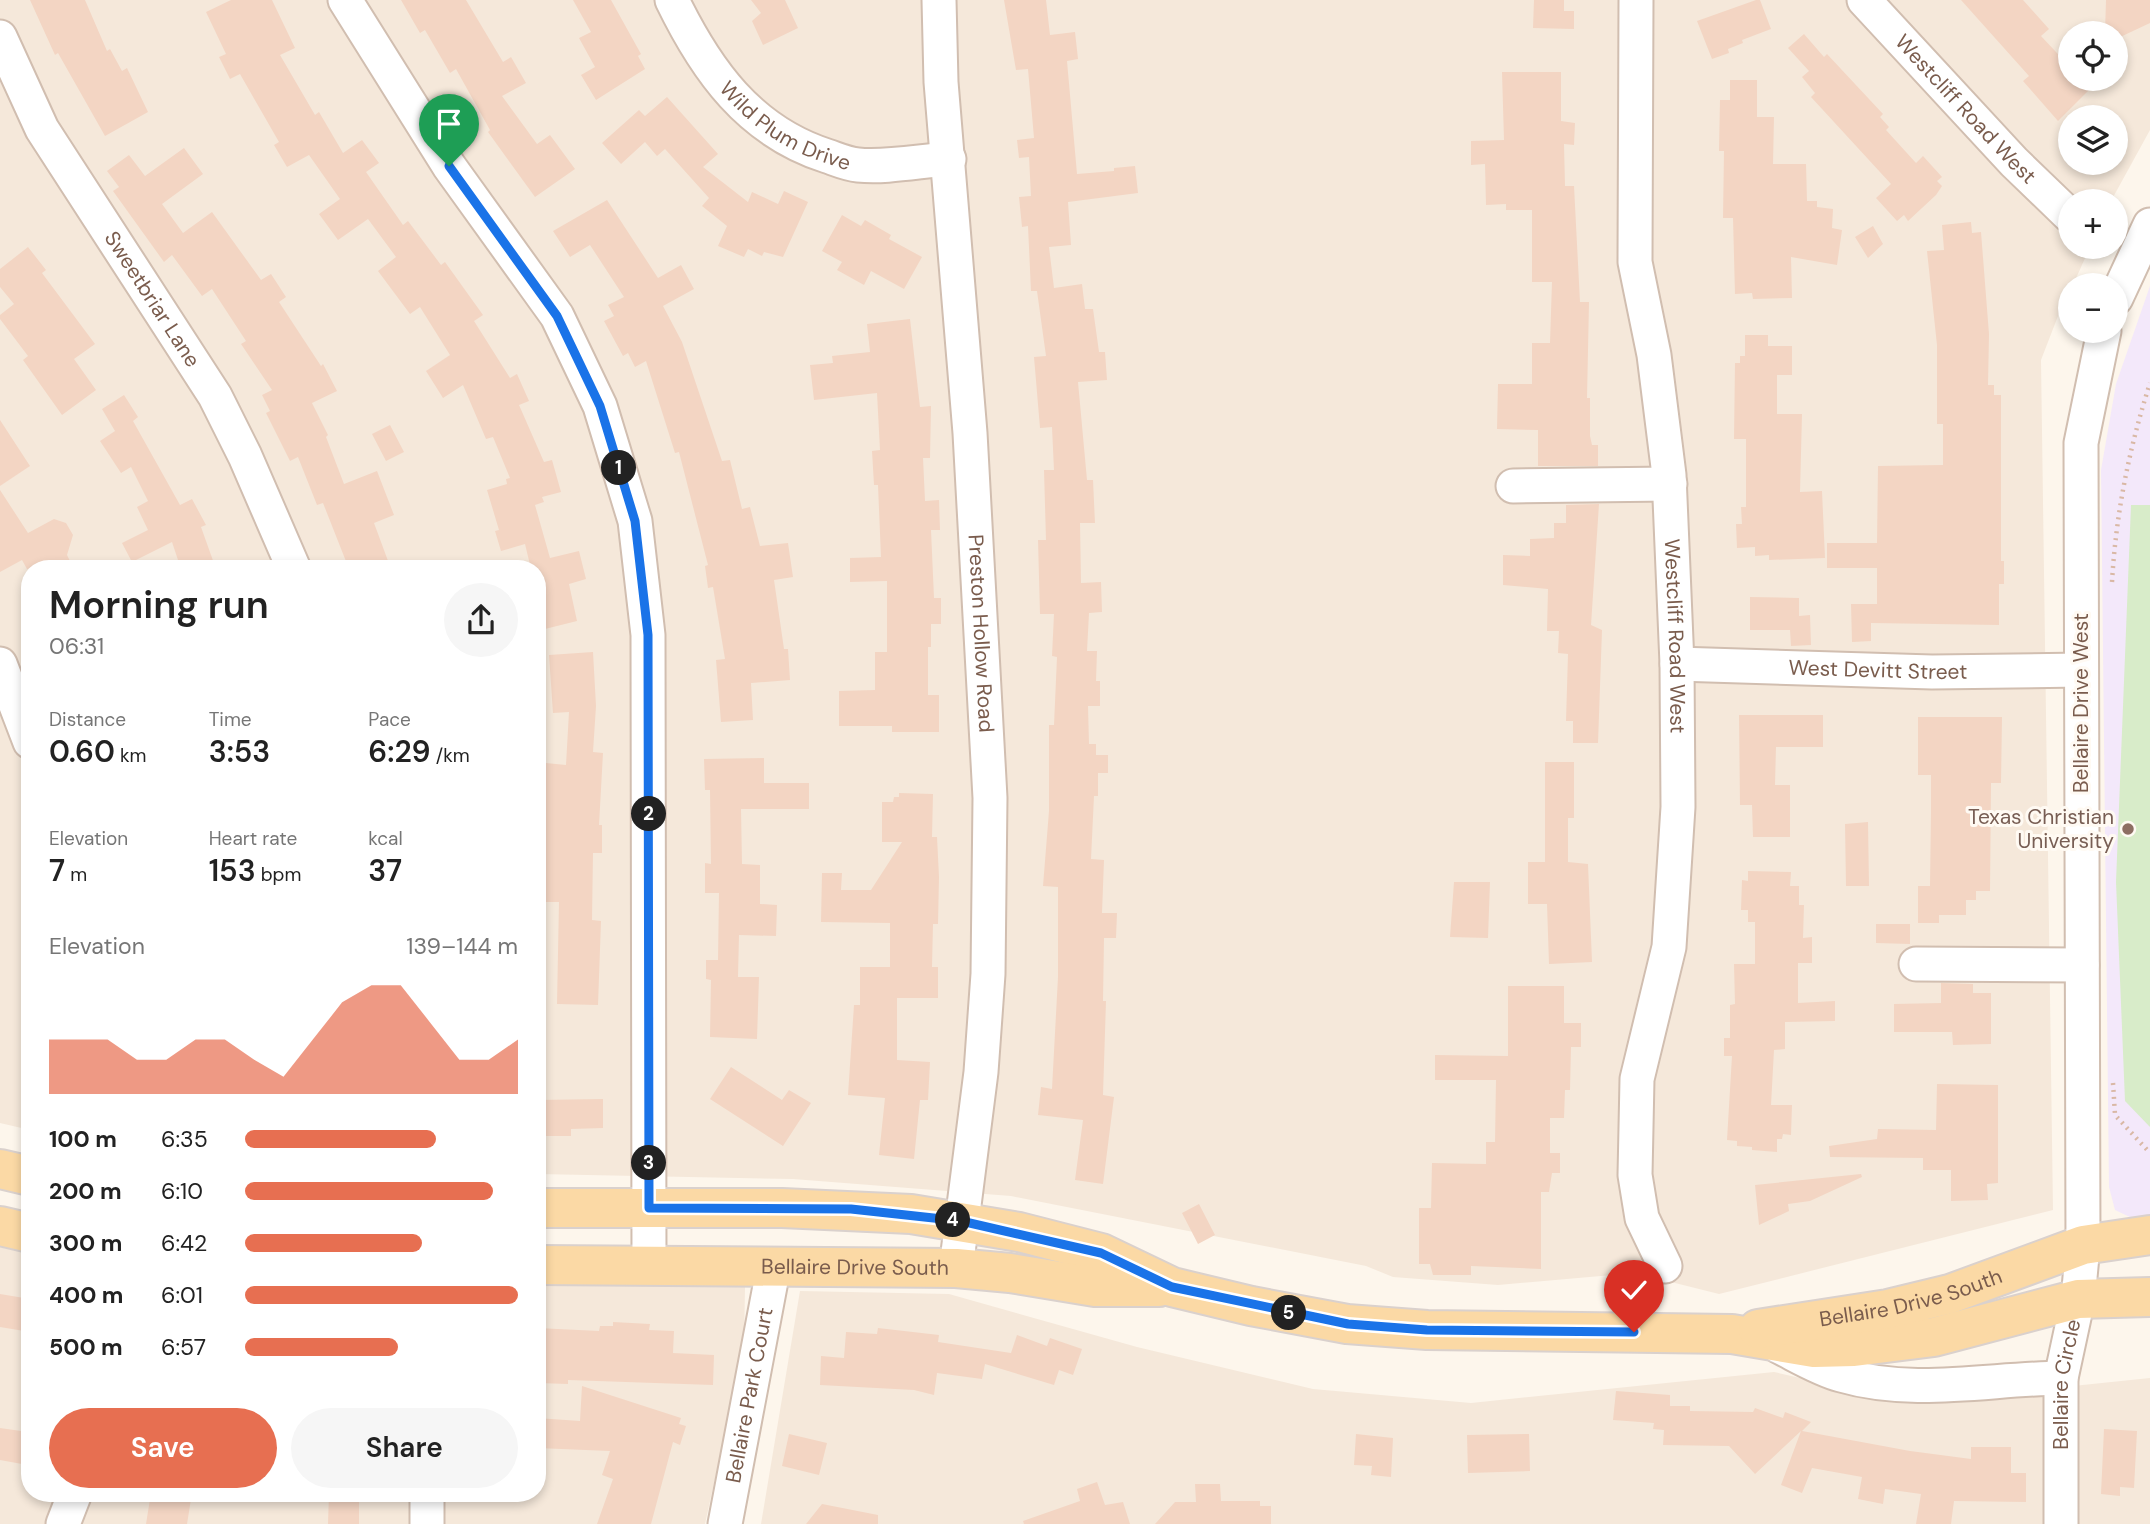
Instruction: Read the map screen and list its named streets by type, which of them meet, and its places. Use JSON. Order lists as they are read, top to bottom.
{
  "streets": {
    "main road": ["Bellaire Drive South"],
    "street": [
      "Westcliff Road West",
      "Wild Plum Drive",
      "Sweetbriar Lane",
      "Preston Hollow Road",
      "West Devitt Street",
      "Bellaire Drive West",
      "Bellaire Circle",
      "Bellaire Park Court"
    ]
  },
  "crossings": [
    ["Westcliff Road West", "West Devitt Street"],
    ["Wild Plum Drive", "Preston Hollow Road"],
    ["Preston Hollow Road", "Bellaire Drive South"],
    ["West Devitt Street", "Bellaire Drive West"],
    ["Bellaire Drive West", "Bellaire Drive South"],
    ["Bellaire Drive West", "Bellaire Circle"],
    ["Bellaire Drive South", "Bellaire Circle"],
    ["Bellaire Drive South", "Bellaire Park Court"]
  ],
  "places": ["Texas Christian University"],
  "page": {
    "map_buttons": ["+", "−"],
    "pins": [
      "1",
      "2",
      "3",
      "4",
      "5"
    ],
    "heading": ["Morning run", "06:31"],
    "stats": [
      ["Distance", "0.60 km"],
      ["Time", "3:53"],
      ["Pace", "6:29 /km"],
      ["Elevation", "7 m"],
      ["Heart rate", "153 bpm"],
      ["kcal", "37"]
    ],
    "chart": ["Elevation", "139–144 m"],
    "list": [
      {
        "name": "100 m",
        "note": "6:35"
      },
      {
        "name": "200 m",
        "note": "6:10"
      },
      {
        "name": "300 m",
        "note": "6:42"
      },
      {
        "name": "400 m",
        "note": "6:01"
      },
      {
        "name": "500 m",
        "note": "6:57"
      }
    ],
    "buttons": ["Save", "Share"]
  }
}
